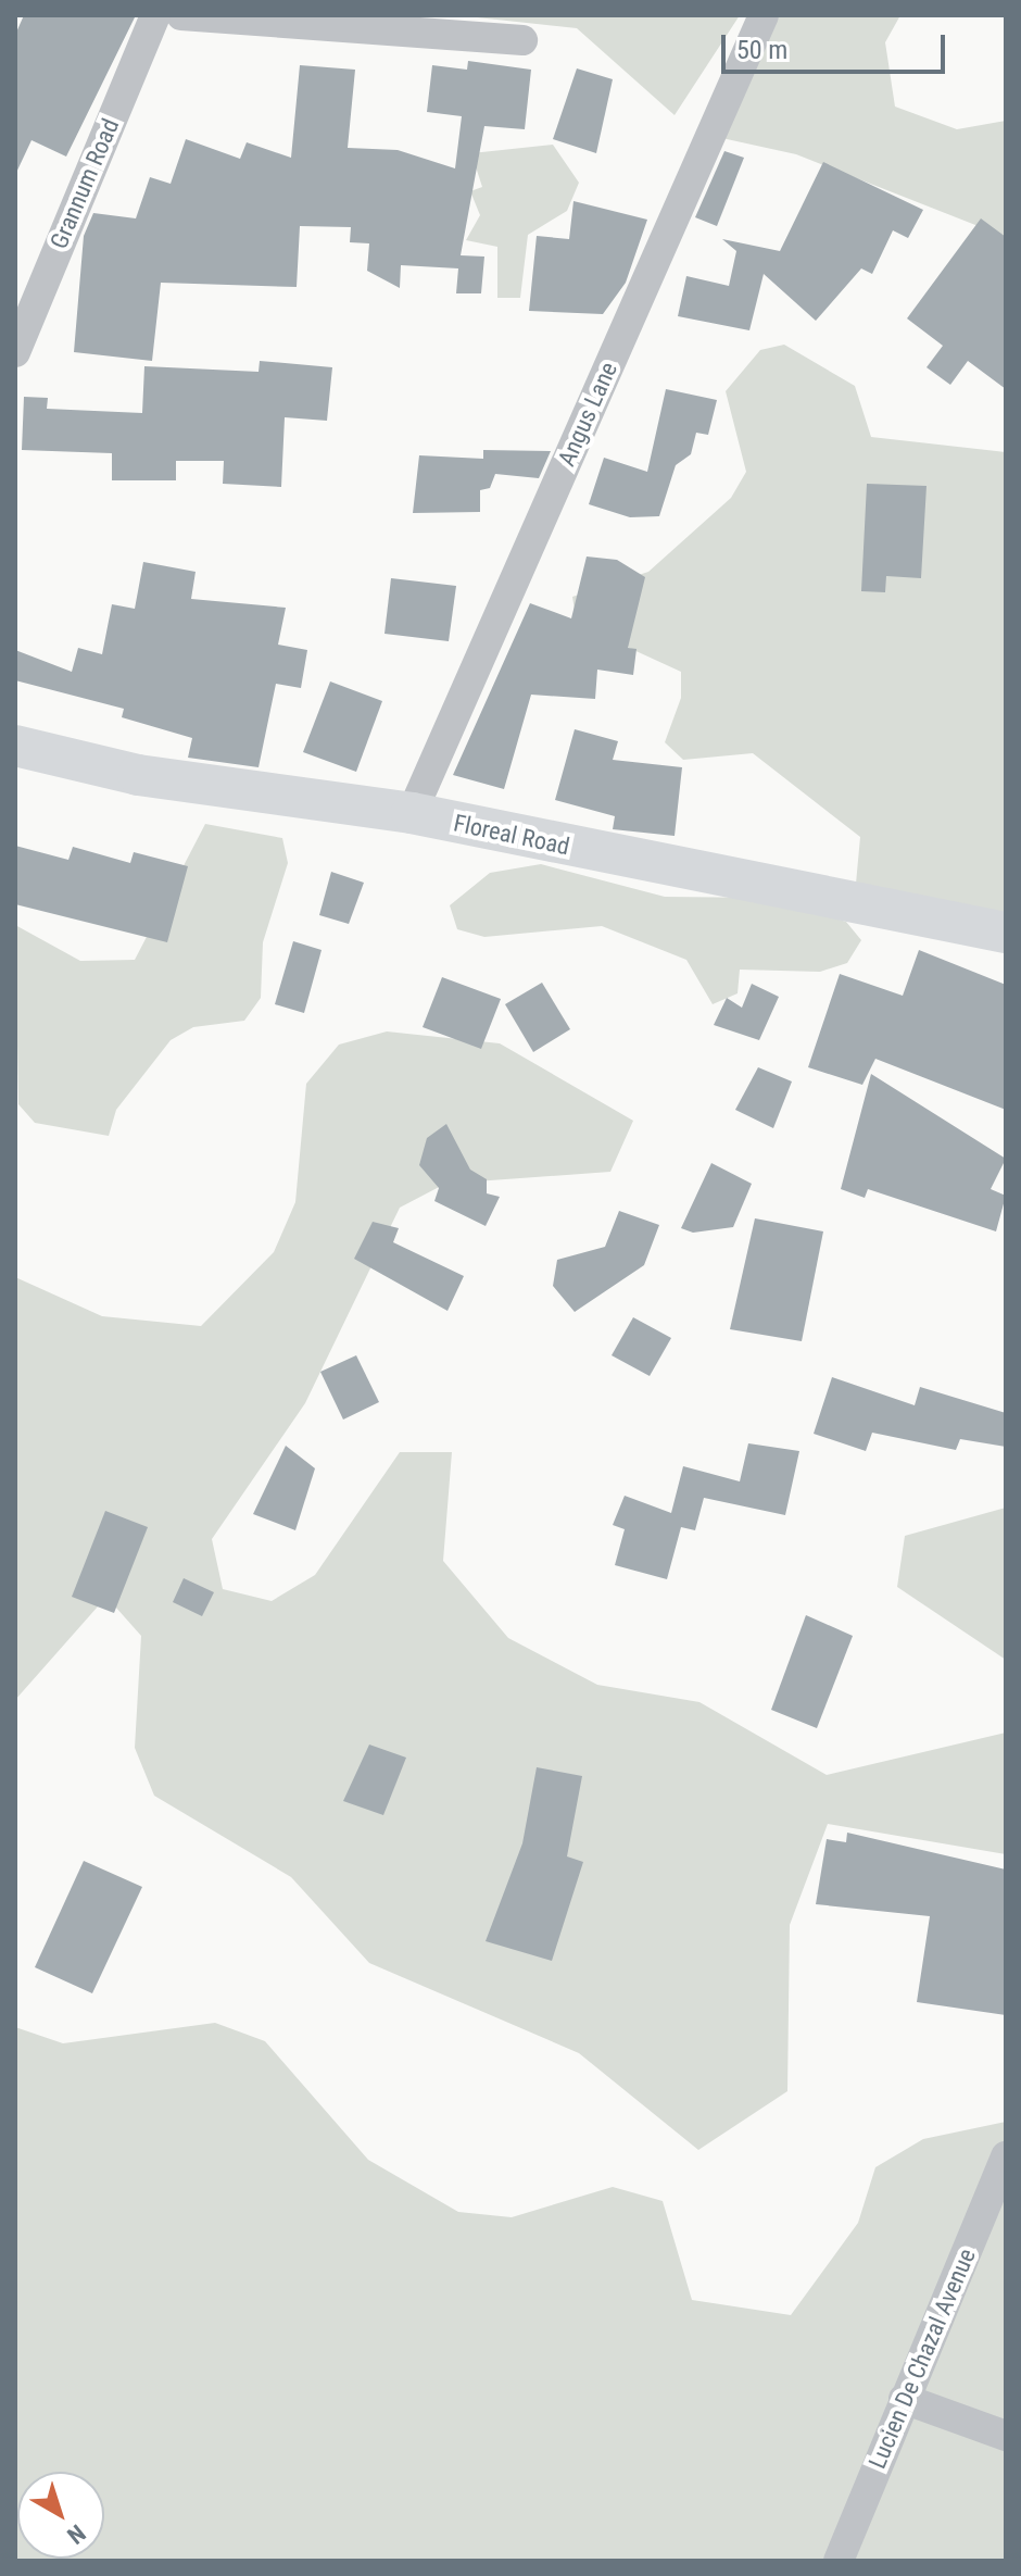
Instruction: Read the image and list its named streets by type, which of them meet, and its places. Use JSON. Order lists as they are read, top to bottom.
{
  "streets": {
    "main road": ["Floreal Road"],
    "street": ["Grannum Road", "Angus Lane", "Lucien De Chazal Avenue"]
  },
  "crossings": [
    ["Angus Lane", "Floreal Road"]
  ],
  "scale_bar": "50 m",
  "north": "bottom right"
}
